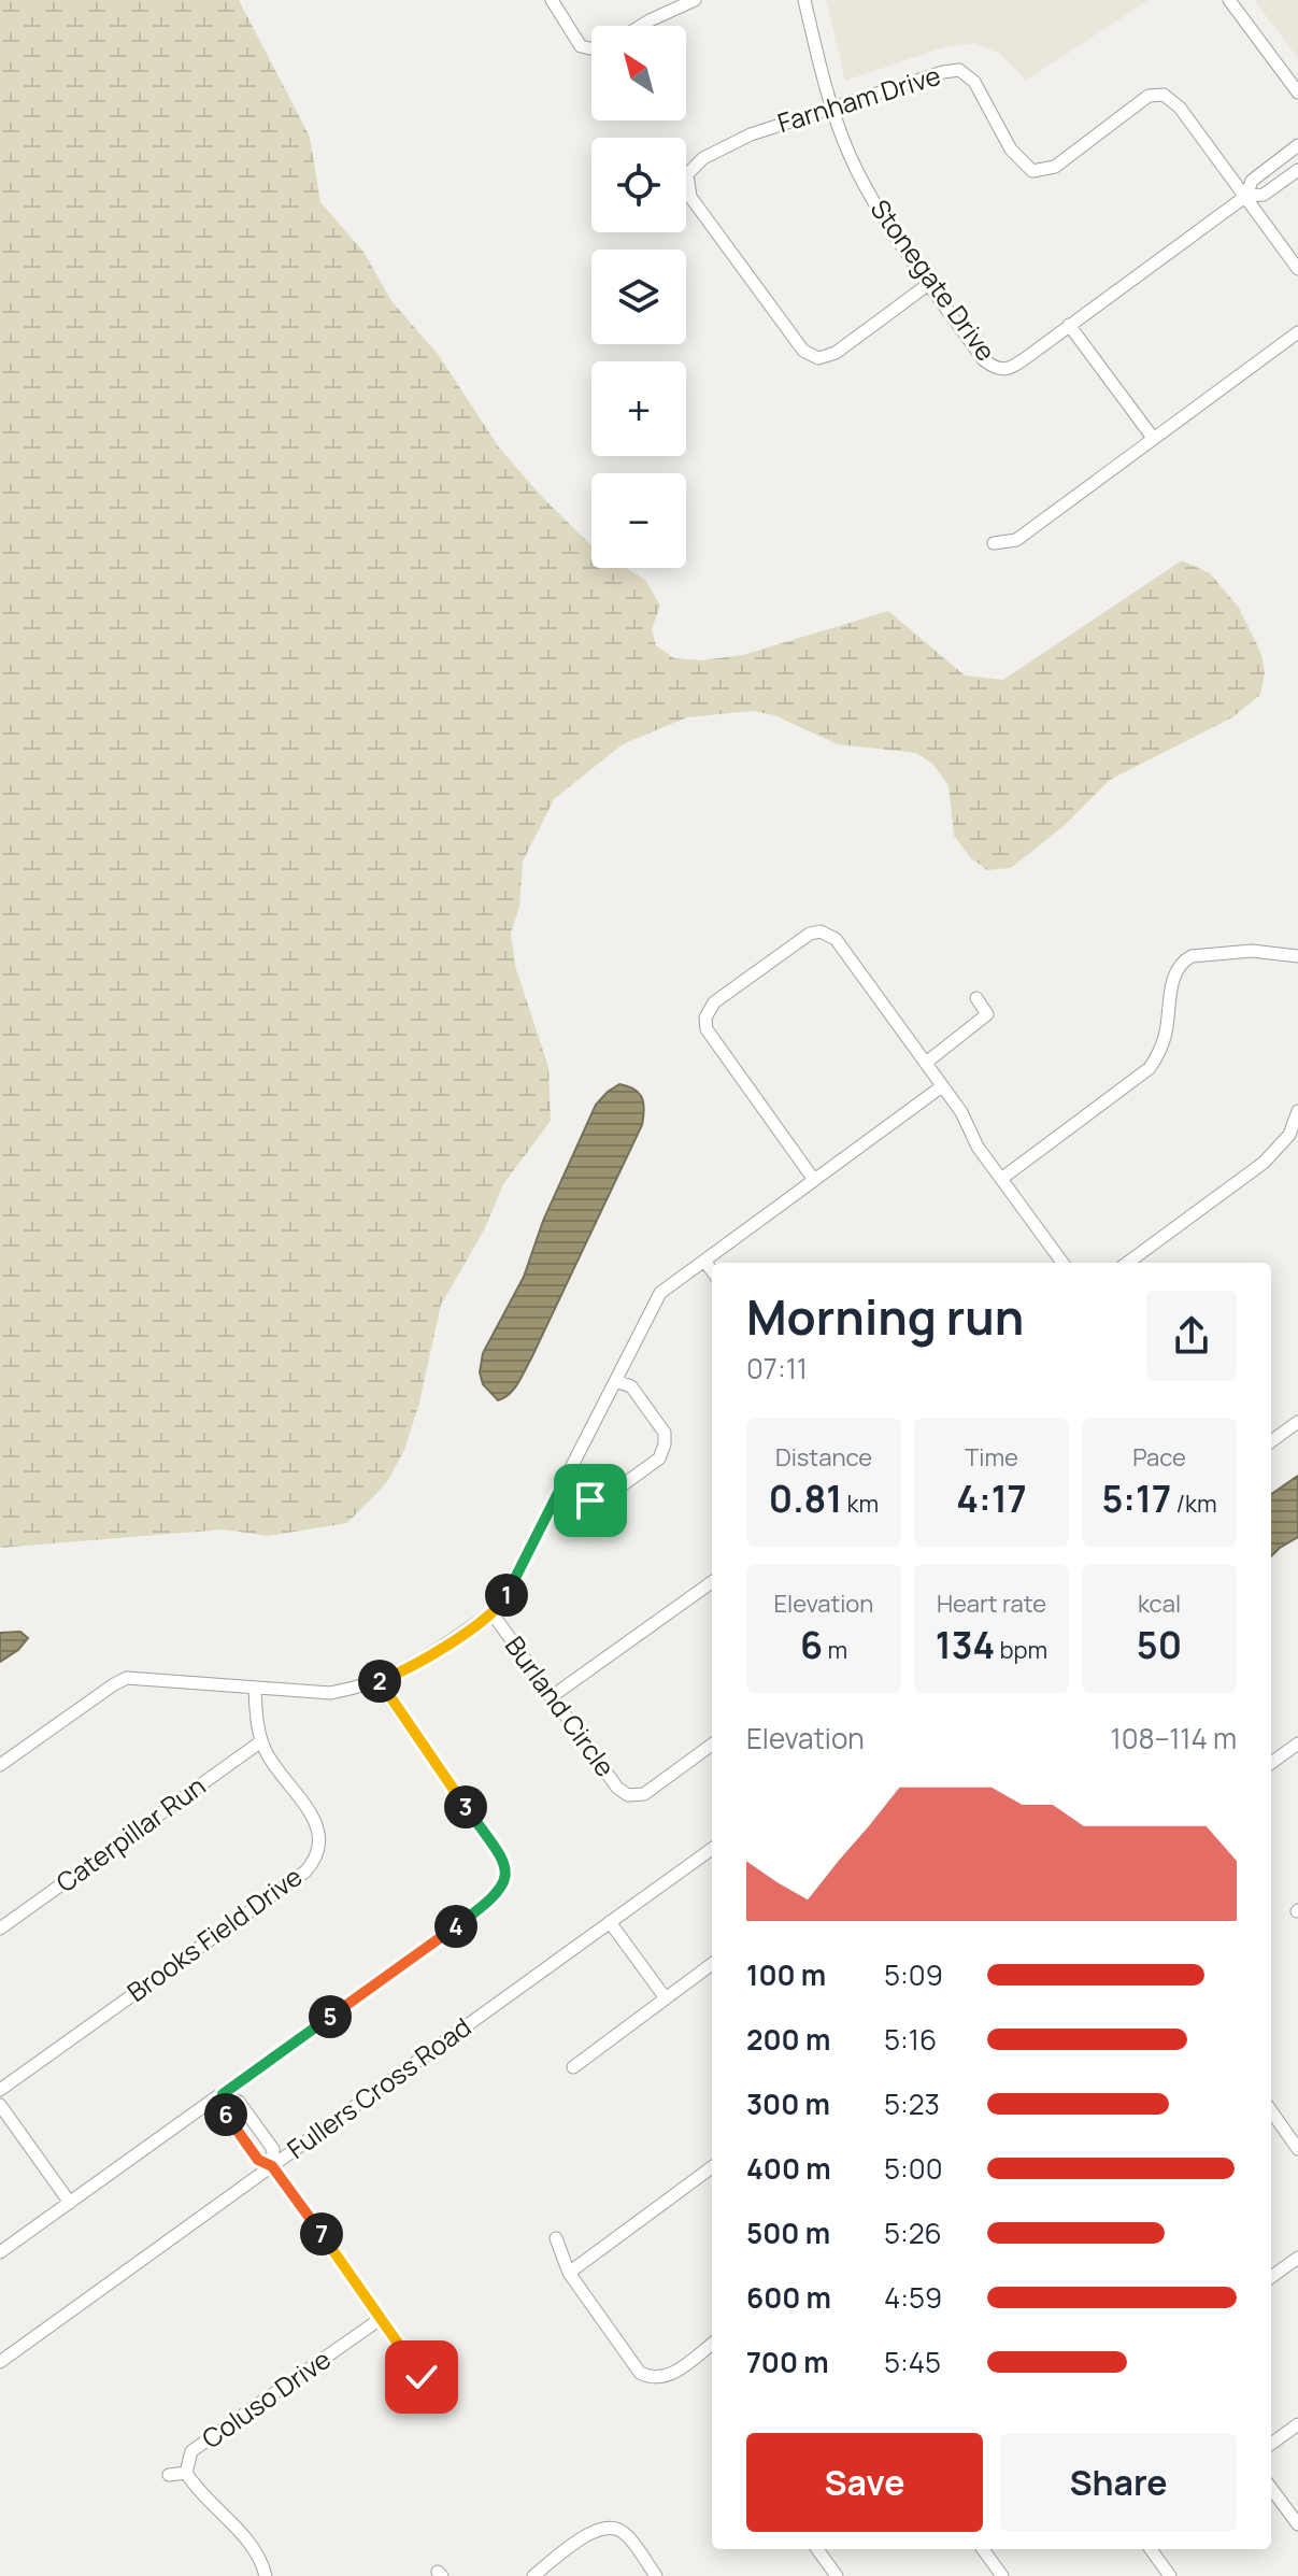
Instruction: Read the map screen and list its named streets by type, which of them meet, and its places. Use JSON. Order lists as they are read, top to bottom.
{
  "streets": {
    "street": [
      "Farnham Drive",
      "Stonegate Drive",
      "Burland Circle",
      "Caterpillar Run",
      "Brooks Field Drive",
      "Fullers Cross Road",
      "Coluso Drive"
    ]
  },
  "crossings": [
    ["Farnham Drive", "Stonegate Drive"],
    ["Caterpillar Run", "Brooks Field Drive"]
  ],
  "north": "top left",
  "page": {
    "map_buttons": ["+", "−"],
    "heading": ["Morning run", "07:11"],
    "stats": [
      ["Distance", "0.81 km"],
      ["Time", "4:17"],
      ["Pace", "5:17 /km"],
      ["Elevation", "6 m"],
      ["Heart rate", "134 bpm"],
      ["kcal", "50"]
    ],
    "pins": [
      "1",
      "2",
      "3",
      "4",
      "5",
      "6",
      "7"
    ],
    "chart": ["Elevation", "108–114 m"],
    "list": [
      {
        "name": "100 m",
        "note": "5:09"
      },
      {
        "name": "200 m",
        "note": "5:16"
      },
      {
        "name": "300 m",
        "note": "5:23"
      },
      {
        "name": "400 m",
        "note": "5:00"
      },
      {
        "name": "500 m",
        "note": "5:26"
      },
      {
        "name": "600 m",
        "note": "4:59"
      },
      {
        "name": "700 m",
        "note": "5:45"
      }
    ],
    "buttons": ["Save", "Share"]
  }
}
